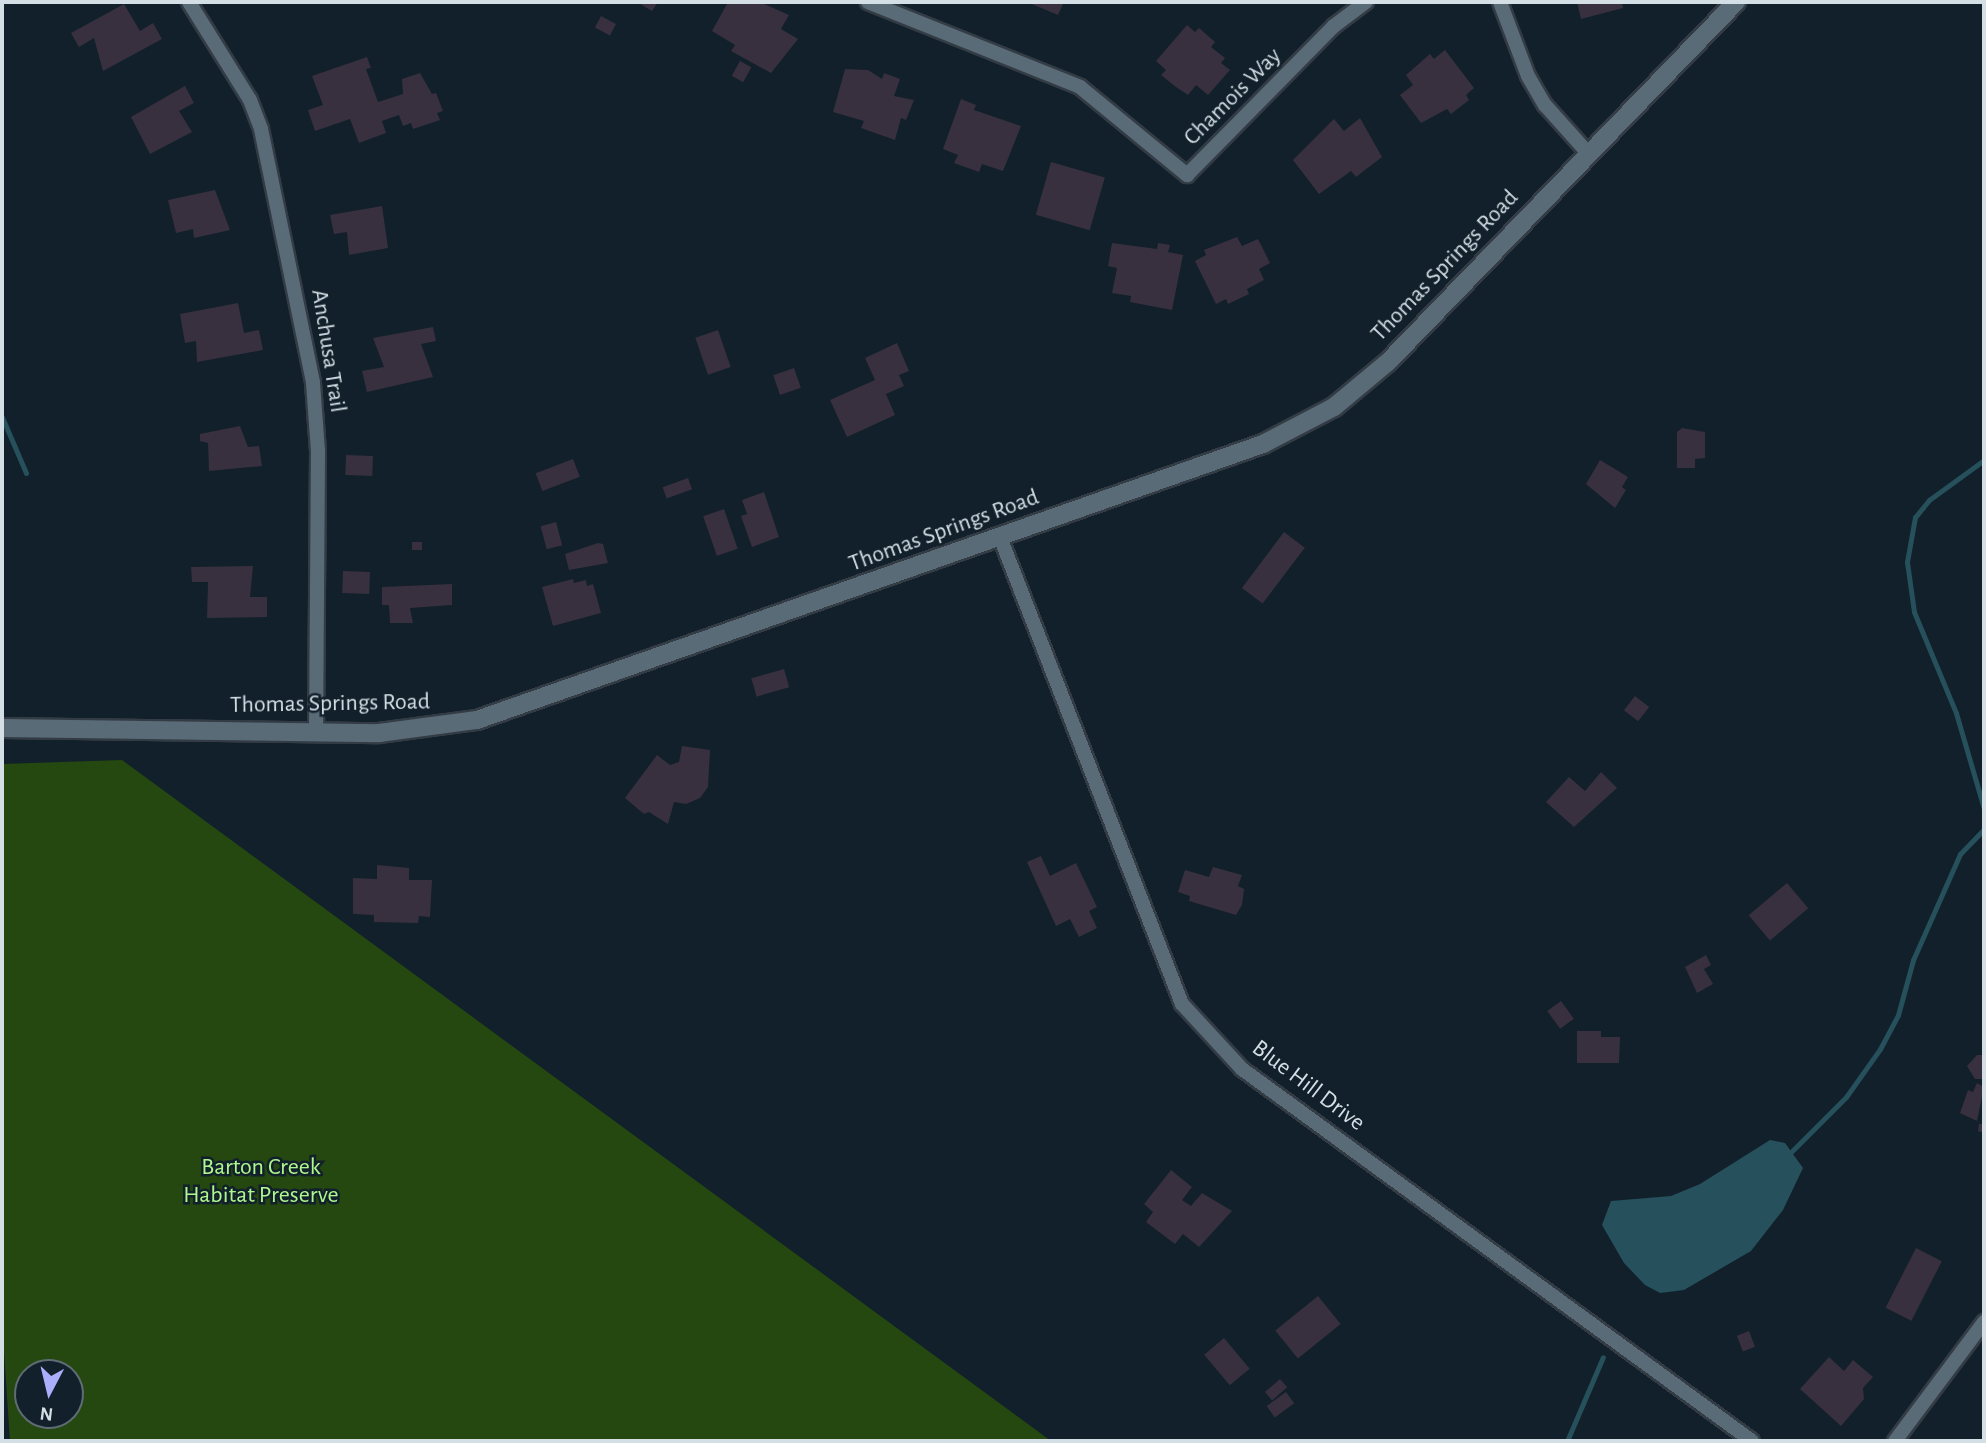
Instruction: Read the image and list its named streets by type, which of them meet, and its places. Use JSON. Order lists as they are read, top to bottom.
{
  "streets": {
    "street": [
      "Chamois Way",
      "Thomas Springs Road",
      "Anchusa Trail",
      "Blue Hill Drive"
    ]
  },
  "crossings": [
    ["Thomas Springs Road", "Anchusa Trail"],
    ["Thomas Springs Road", "Blue Hill Drive"]
  ],
  "parks": ["Barton Creek Habitat Preserve"],
  "north": "bottom"
}
